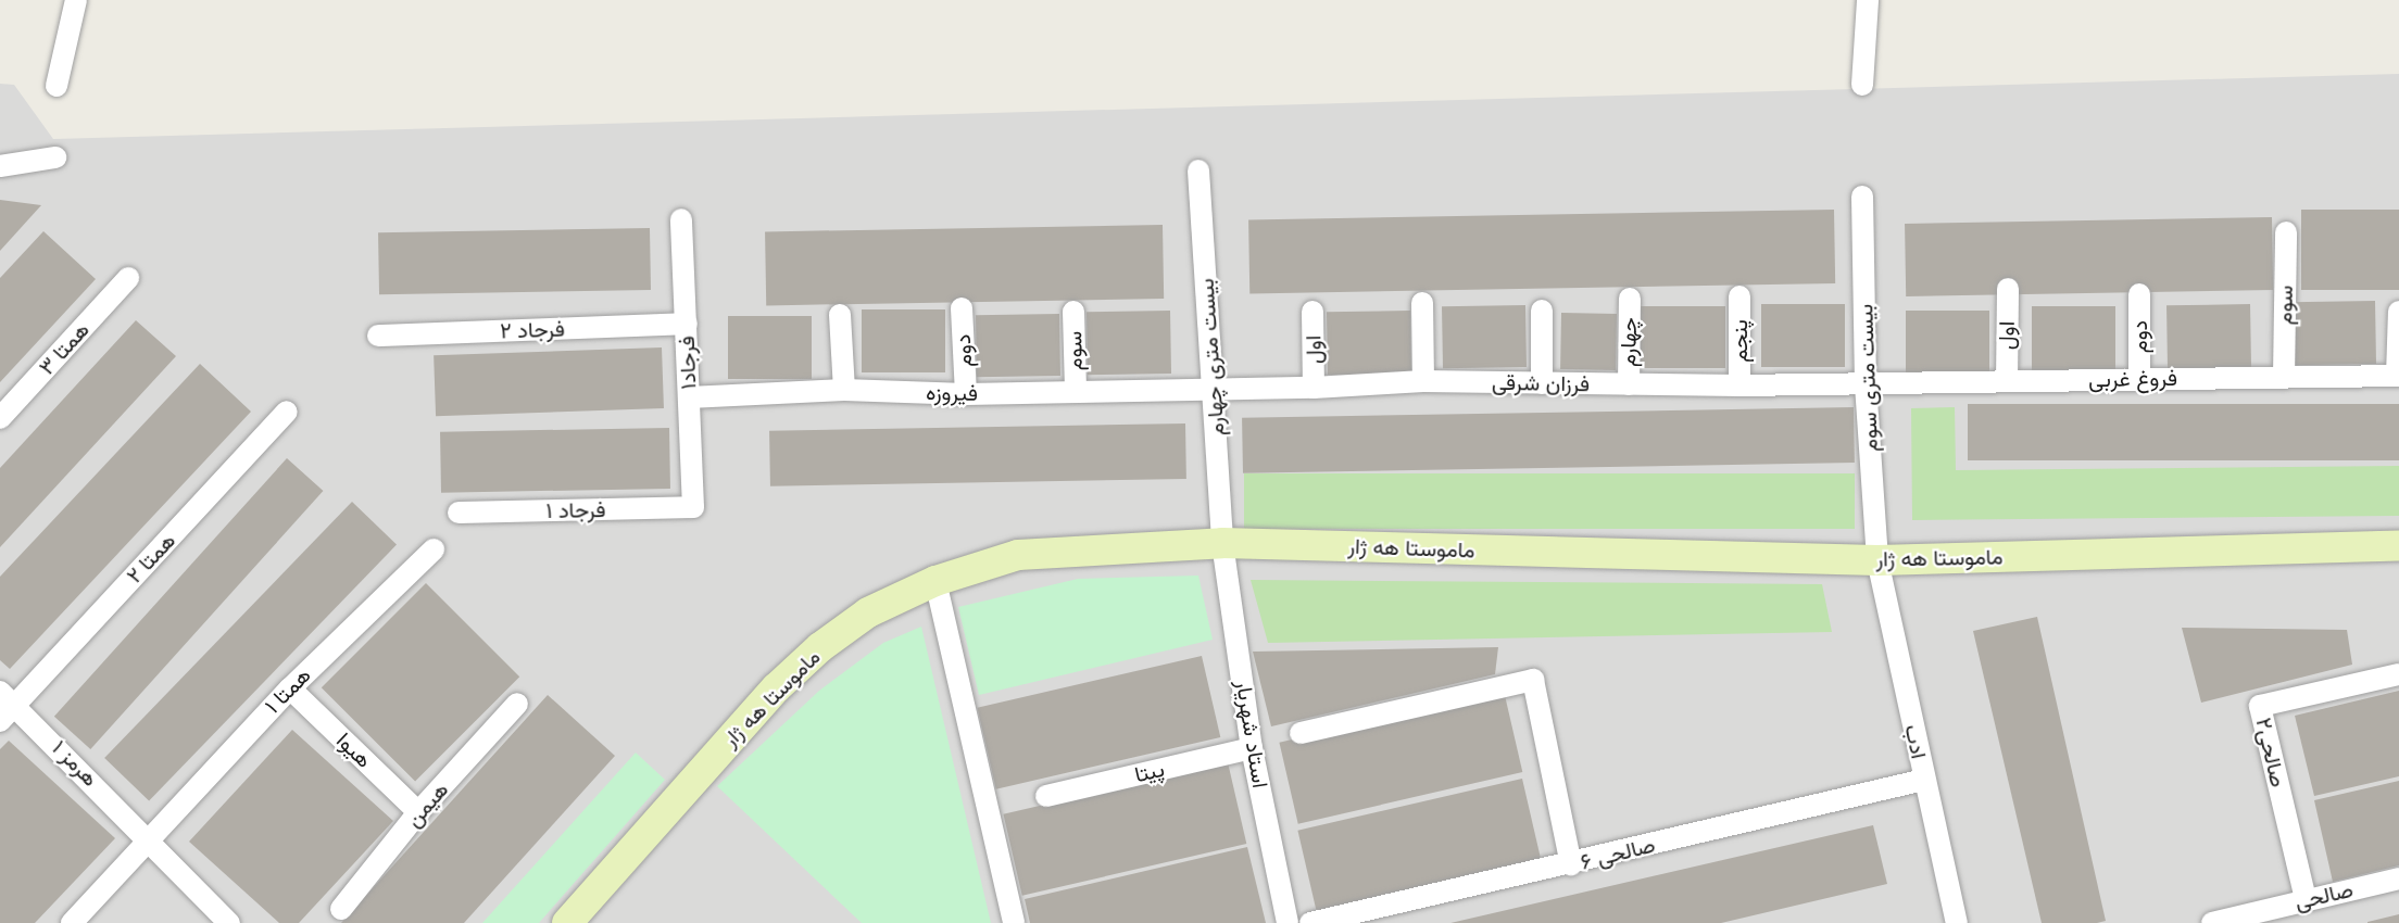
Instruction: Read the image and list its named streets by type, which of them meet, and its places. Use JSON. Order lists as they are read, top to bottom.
{
  "streets": {
    "main road": ["ماموستا هه ژار"],
    "street": [
      "سوم",
      "فرجاد ۲",
      "اول",
      "دوم",
      "پنجم",
      "چهارم",
      "همتا ۳",
      "بیست متری چهارم",
      "فرجاد۱",
      "بیست متری سوم",
      "فروغ غربی",
      "فرزان شرقی",
      "فیروزه",
      "فرجاد ۱",
      "همتا ۲",
      "همتا ۱",
      "استاد شهریار",
      "ادب",
      "هیوا",
      "صالحی۲",
      "هرمز ۱",
      "پیتا",
      "هیمن",
      "صالحی ۶",
      "صالحی"
    ]
  },
  "crossings": [
    ["سوم", "فروغ غربی"],
    ["سوم", "فیروزه"],
    ["فرجاد ۲", "فرجاد۱"],
    ["اول", "فروغ غربی"],
    ["اول", "فرزان شرقی"],
    ["دوم", "فروغ غربی"],
    ["دوم", "فیروزه"],
    ["پنجم", "فرزان شرقی"],
    ["چهارم", "فرزان شرقی"],
    ["بیست متری چهارم", "فرزان شرقی"],
    ["بیست متری چهارم", "فیروزه"],
    ["بیست متری چهارم", "ماموستا هه ژار"],
    ["بیست متری چهارم", "استاد شهریار"],
    ["فرجاد۱", "فیروزه"],
    ["فرجاد۱", "فرجاد ۱"],
    ["بیست متری سوم", "فروغ غربی"],
    ["بیست متری سوم", "فرزان شرقی"],
    ["بیست متری سوم", "ماموستا هه ژار"],
    ["بیست متری سوم", "ادب"],
    ["فروغ غربی", "فرزان شرقی"],
    ["فرزان شرقی", "فیروزه"],
    ["ماموستا هه ژار", "استاد شهریار"],
    ["ماموستا هه ژار", "ادب"],
    ["همتا ۲", "هرمز ۱"],
    ["همتا ۱", "هیوا"],
    ["همتا ۱", "هرمز ۱"],
    ["استاد شهریار", "پیتا"],
    ["ادب", "صالحی ۶"],
    ["هیوا", "هیمن"],
    ["صالحی۲", "صالحی"]
  ]
}
